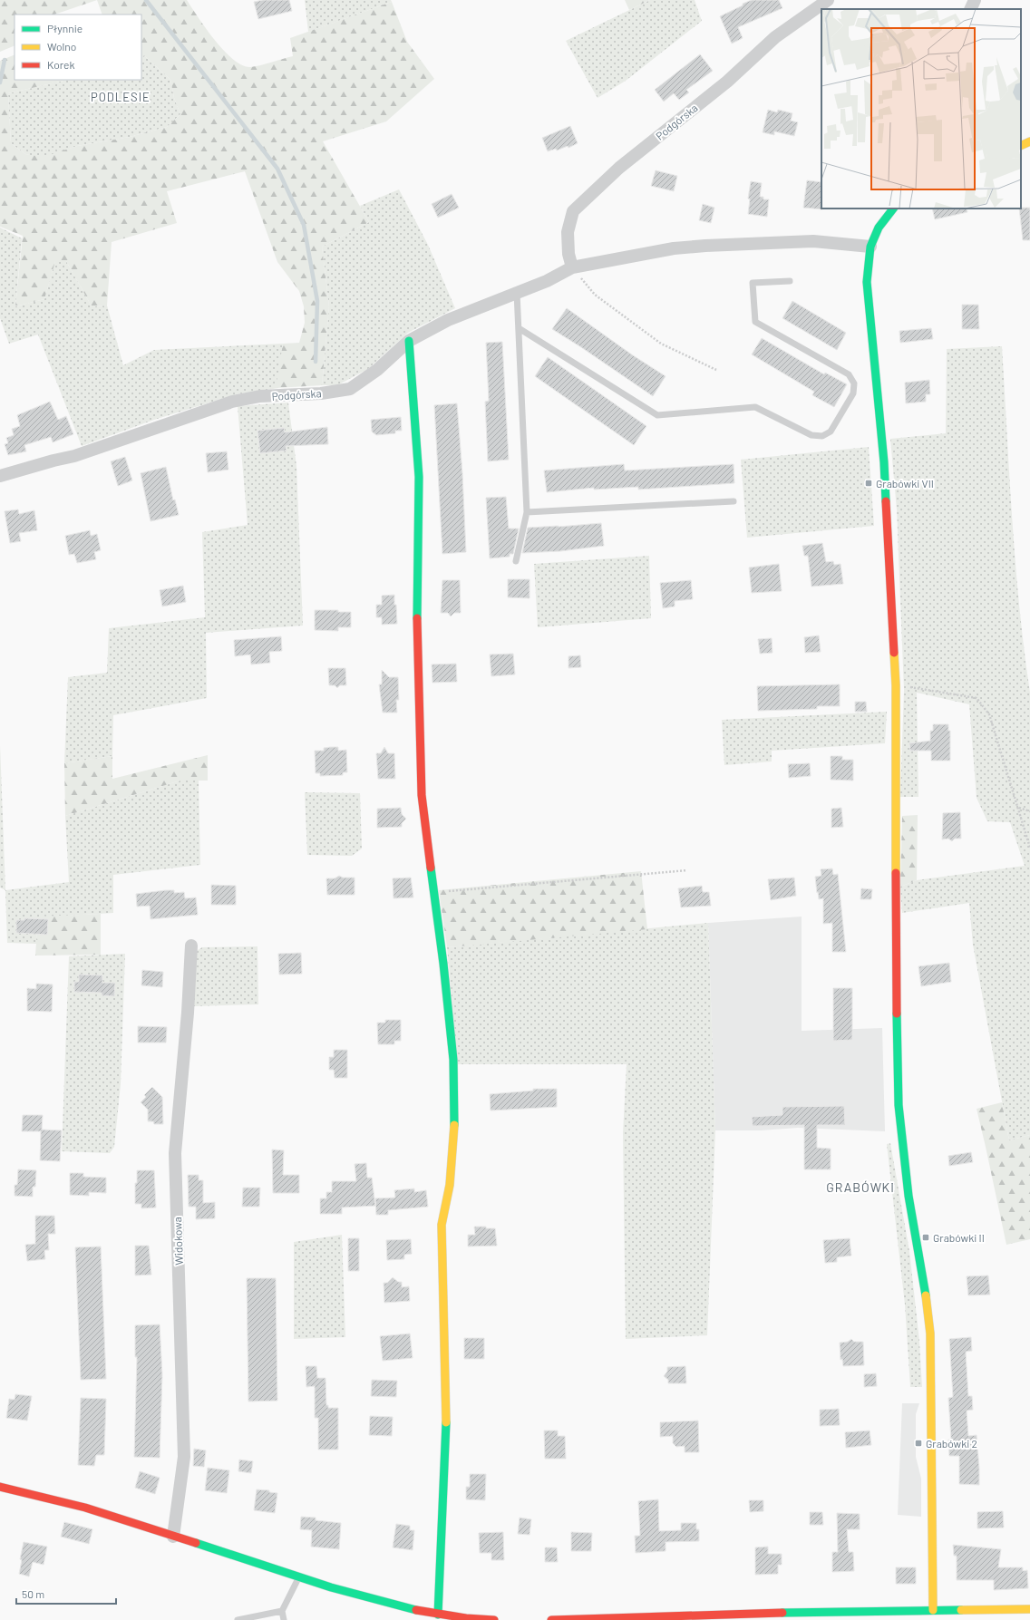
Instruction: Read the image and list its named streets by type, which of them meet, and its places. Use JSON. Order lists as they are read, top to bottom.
{
  "streets": {
    "street": ["Podgórska", "Widokowa"]
  },
  "districts": ["PODLESIE", "GRABÓWKI"],
  "places": {
    "transit": ["Grabówki VII", "Grabówki II", "Grabówki 2"]
  },
  "legend": ["Płynnie", "Wolno", "Korek"],
  "scale_bar": "50 m"
}
